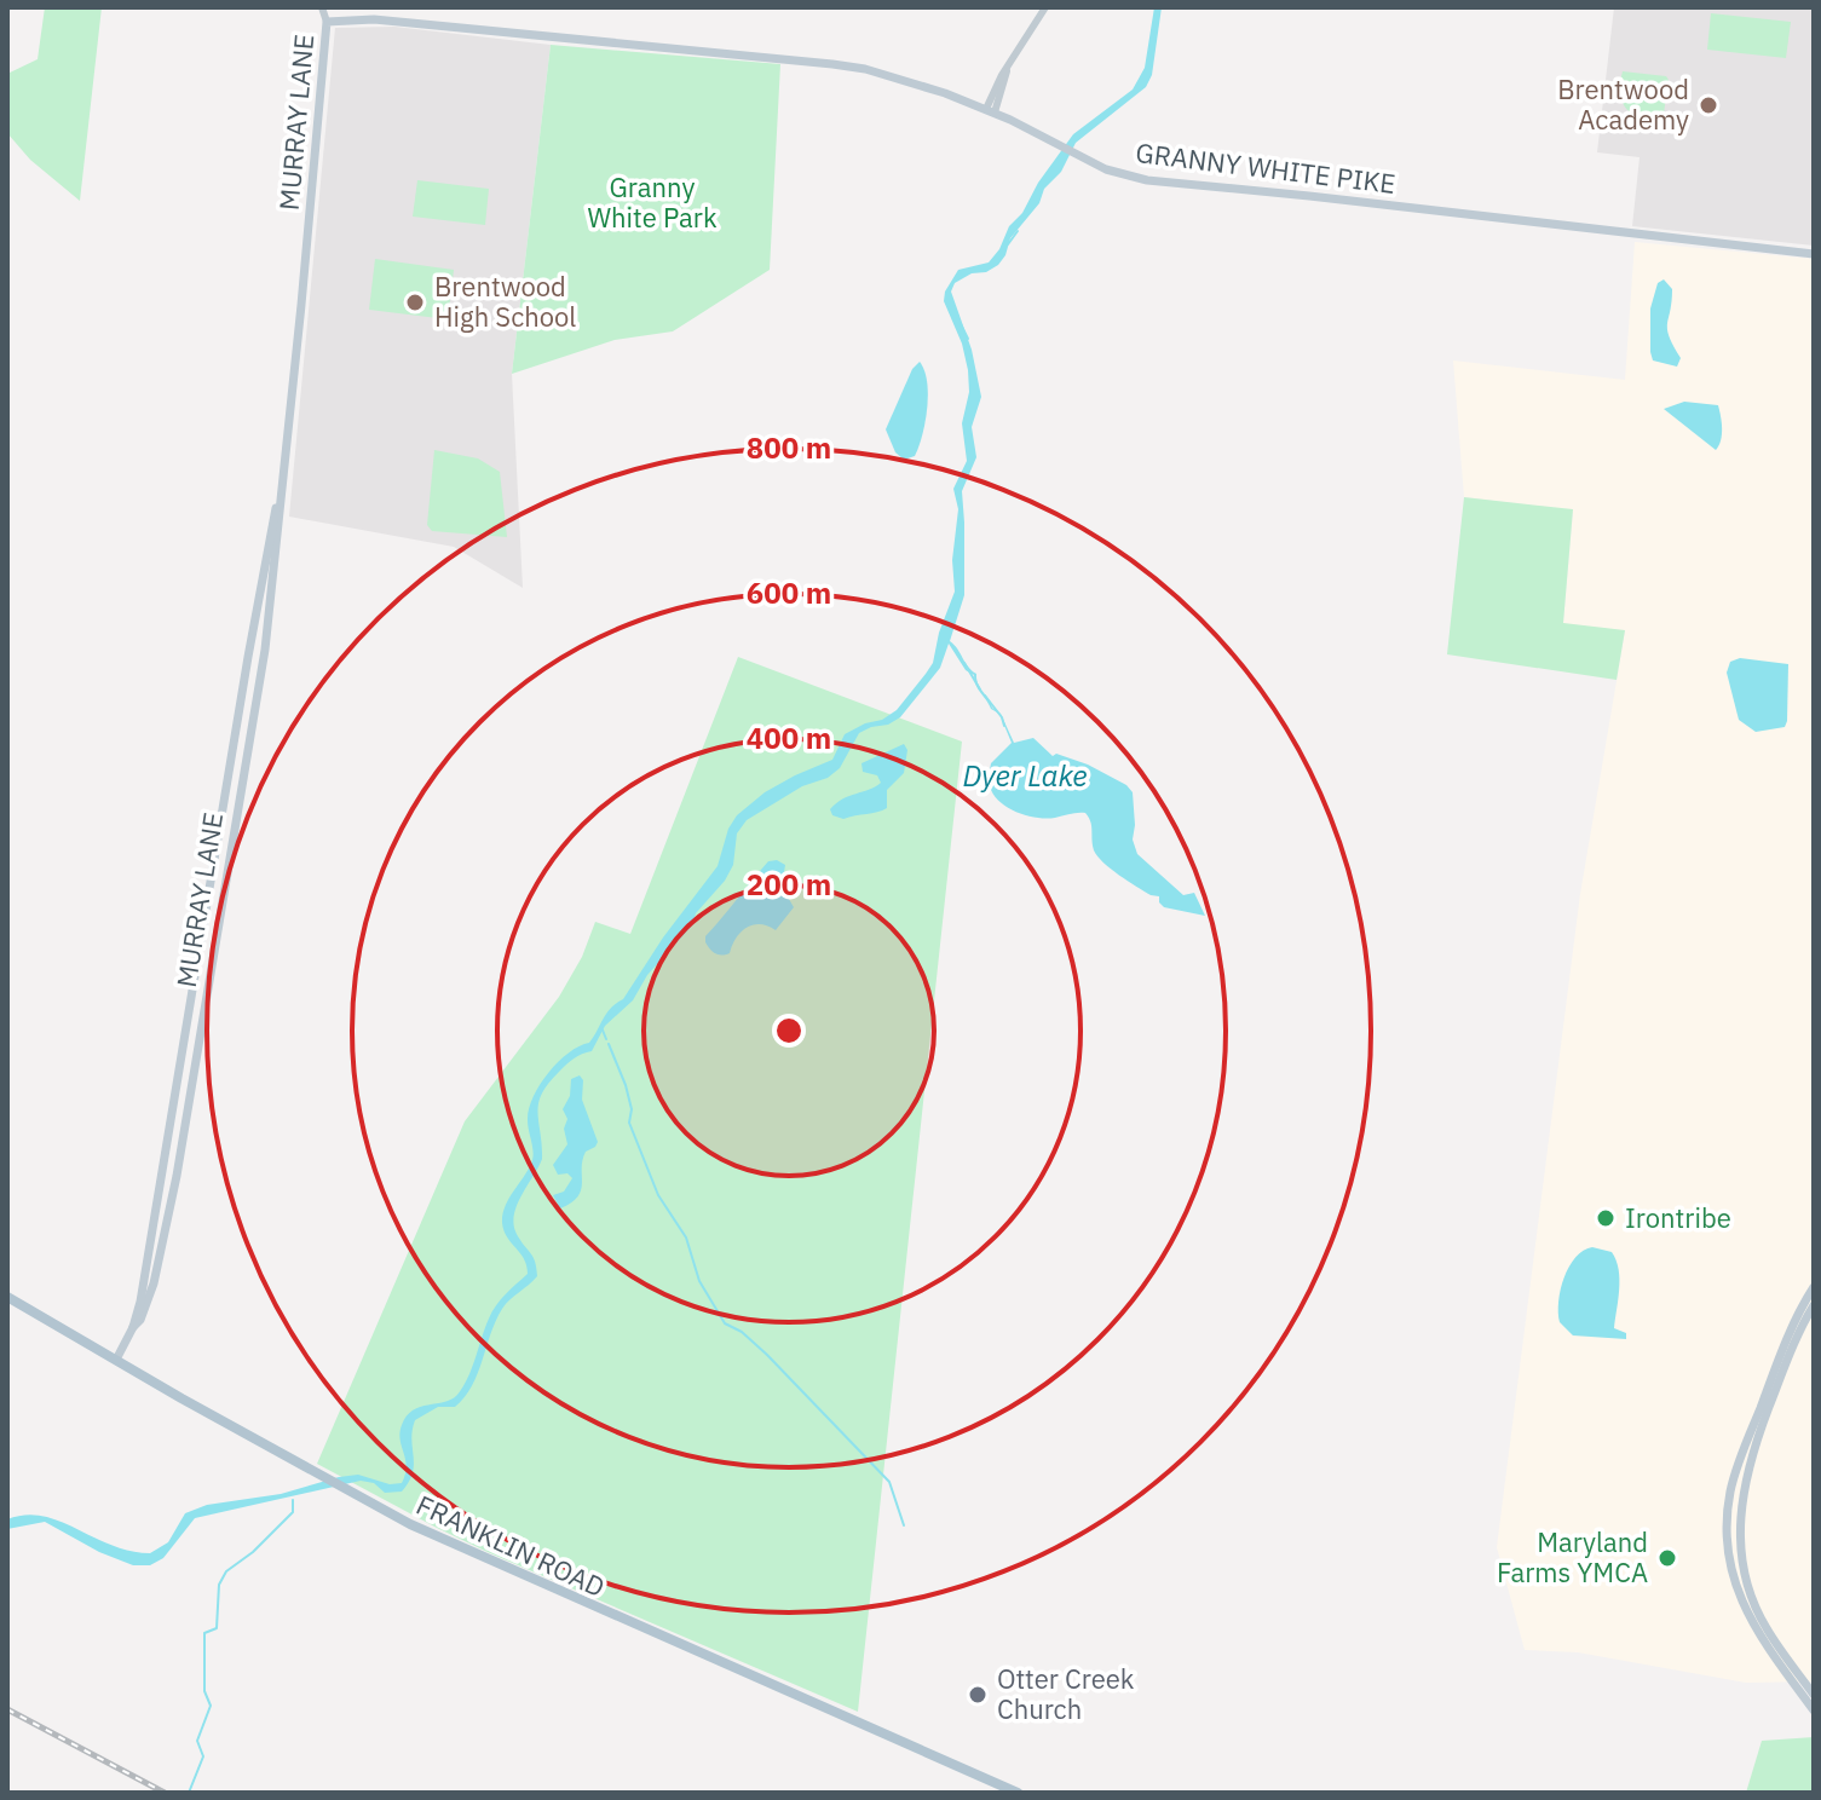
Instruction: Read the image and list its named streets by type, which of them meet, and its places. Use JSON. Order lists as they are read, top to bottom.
{
  "streets": {
    "main road": ["MURRAY LANE", "GRANNY WHITE PIKE", "FRANKLIN ROAD"]
  },
  "crossings": [
    ["MURRAY LANE", "GRANNY WHITE PIKE"],
    ["MURRAY LANE", "FRANKLIN ROAD"]
  ],
  "water": ["Dyer Lake"],
  "parks": ["Granny White Park"],
  "places": [
    "Brentwood Academy",
    "Brentwood High School",
    "Irontribe",
    "Maryland Farms YMCA",
    "Otter Creek Church"
  ],
  "rings": [
    "800 m",
    "600 m",
    "400 m",
    "200 m"
  ]
}
